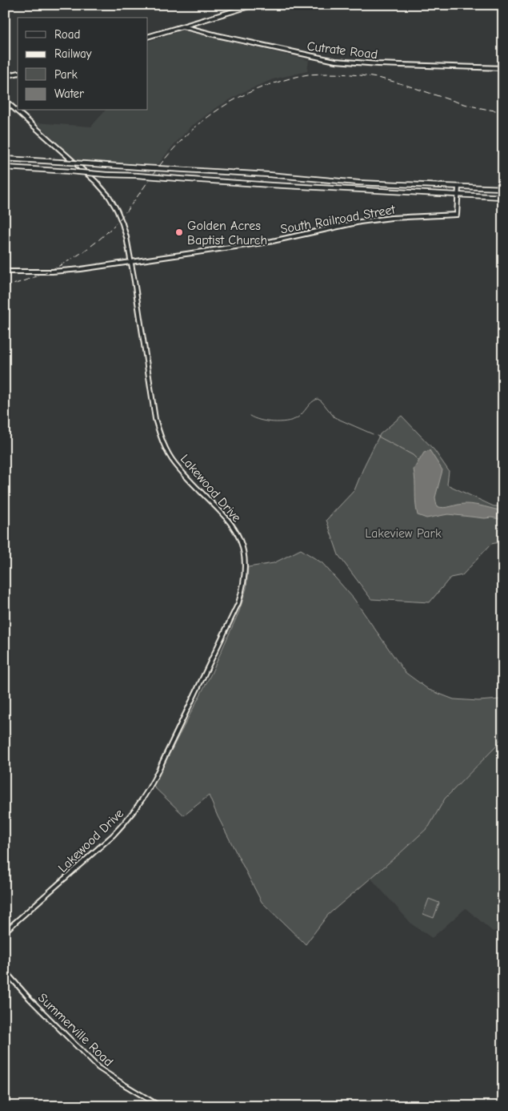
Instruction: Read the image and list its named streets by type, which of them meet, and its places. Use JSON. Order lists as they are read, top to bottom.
{
  "streets": {
    "street": [
      "Cutrate Road",
      "South Railroad Street",
      "Lakewood Drive",
      "Summerville Road"
    ]
  },
  "crossings": [
    ["South Railroad Street", "Lakewood Drive"]
  ],
  "parks": ["Lakeview Park"],
  "places": ["Golden Acres Baptist Church"],
  "legend": [
    "Road",
    "Railway",
    "Park",
    "Water"
  ]
}
